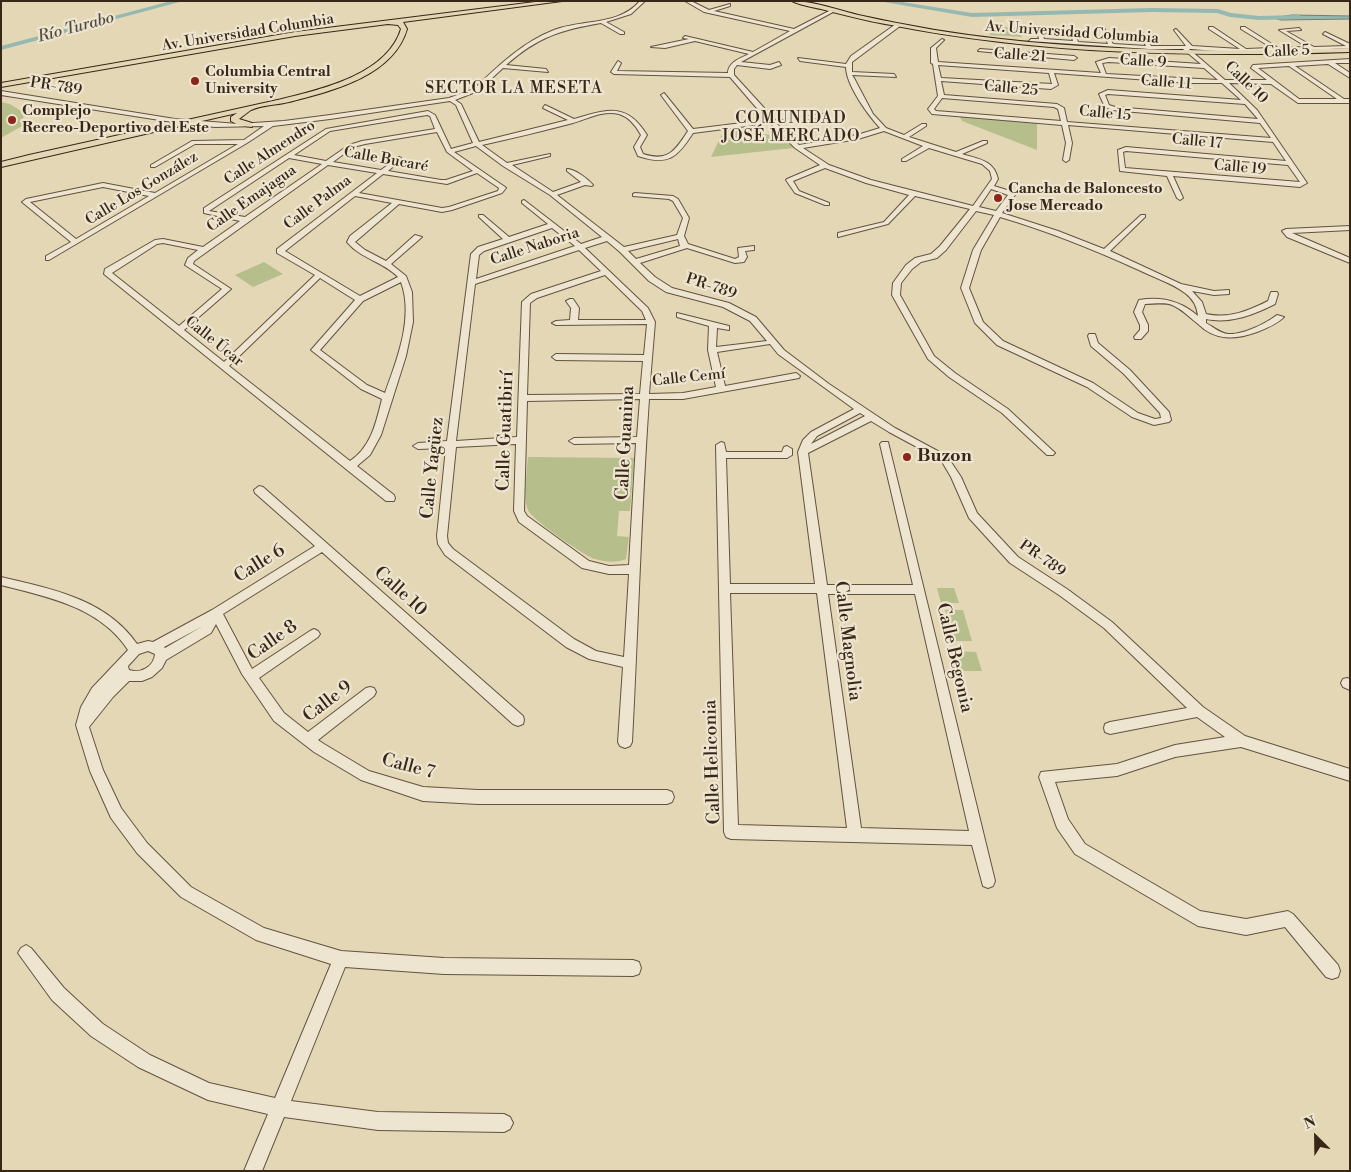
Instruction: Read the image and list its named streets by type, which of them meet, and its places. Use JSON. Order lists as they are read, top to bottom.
{
  "streets": {
    "main road": ["Av. Universidad Columbia"],
    "street": [
      "Calle 5",
      "Calle 21",
      "Calle 9",
      "Calle 11",
      "Calle 10",
      "PR-789",
      "Calle 25",
      "Calle 15",
      "Calle 17",
      "Calle Almendro",
      "Calle Bucaré",
      "Calle 19",
      "Calle Los González",
      "Calle Emajagua",
      "Calle Palma",
      "Calle Naboria",
      "Calle Úcar",
      "Calle Cemí",
      "Calle Guatibirí",
      "Calle Guanina",
      "Calle Yagüez",
      "Calle 6",
      "Calle 8",
      "Calle Magnolia",
      "Calle Begonia",
      "Calle Heliconia",
      "Calle 7"
    ]
  },
  "crossings": [
    ["Av. Universidad Columbia", "Calle 10"],
    ["Av. Universidad Columbia", "PR-789"],
    ["Calle 5", "Calle 9"],
    ["Calle 21", "Calle 9"],
    ["Calle 9", "Calle 10"],
    ["Calle 9", "Calle 7"],
    ["Calle 11", "Calle 10"],
    ["Calle 10", "Calle 15"],
    ["Calle 10", "Calle 19"],
    ["Calle 10", "Calle 6"],
    ["PR-789", "Calle Los González"],
    ["PR-789", "Calle Naboria"],
    ["Calle 25", "Calle 15"],
    ["Calle 15", "Calle 19"],
    ["Calle 17", "Calle 19"],
    ["Calle Almendro", "Calle Bucaré"],
    ["Calle Almendro", "Calle Emajagua"],
    ["Calle Almendro", "Calle Palma"],
    ["Calle Bucaré", "Calle Emajagua"],
    ["Calle Bucaré", "Calle Palma"],
    ["Calle Emajagua", "Calle Úcar"],
    ["Calle Naboria", "Calle Yagüez"],
    ["Calle Cemí", "Calle Guatibirí"],
    ["Calle Cemí", "Calle Guanina"],
    ["Calle Guatibirí", "Calle Guanina"],
    ["Calle Guanina", "Calle Yagüez"],
    ["Calle 6", "Calle 7"],
    ["Calle 8", "Calle 7"],
    ["Calle Magnolia", "Calle Heliconia"],
    ["Calle Begonia", "Calle Heliconia"]
  ],
  "districts": ["SECTOR LA MESETA", "COMUNIDAD JOSÉ MERCADO"],
  "water": ["Río Turabo"],
  "places": [
    "Columbia Central University",
    "Complejo Recreo-Deportivo del Este",
    "Cancha de Baloncesto Jose Mercado",
    "Buzon"
  ],
  "north": "top left"
}
